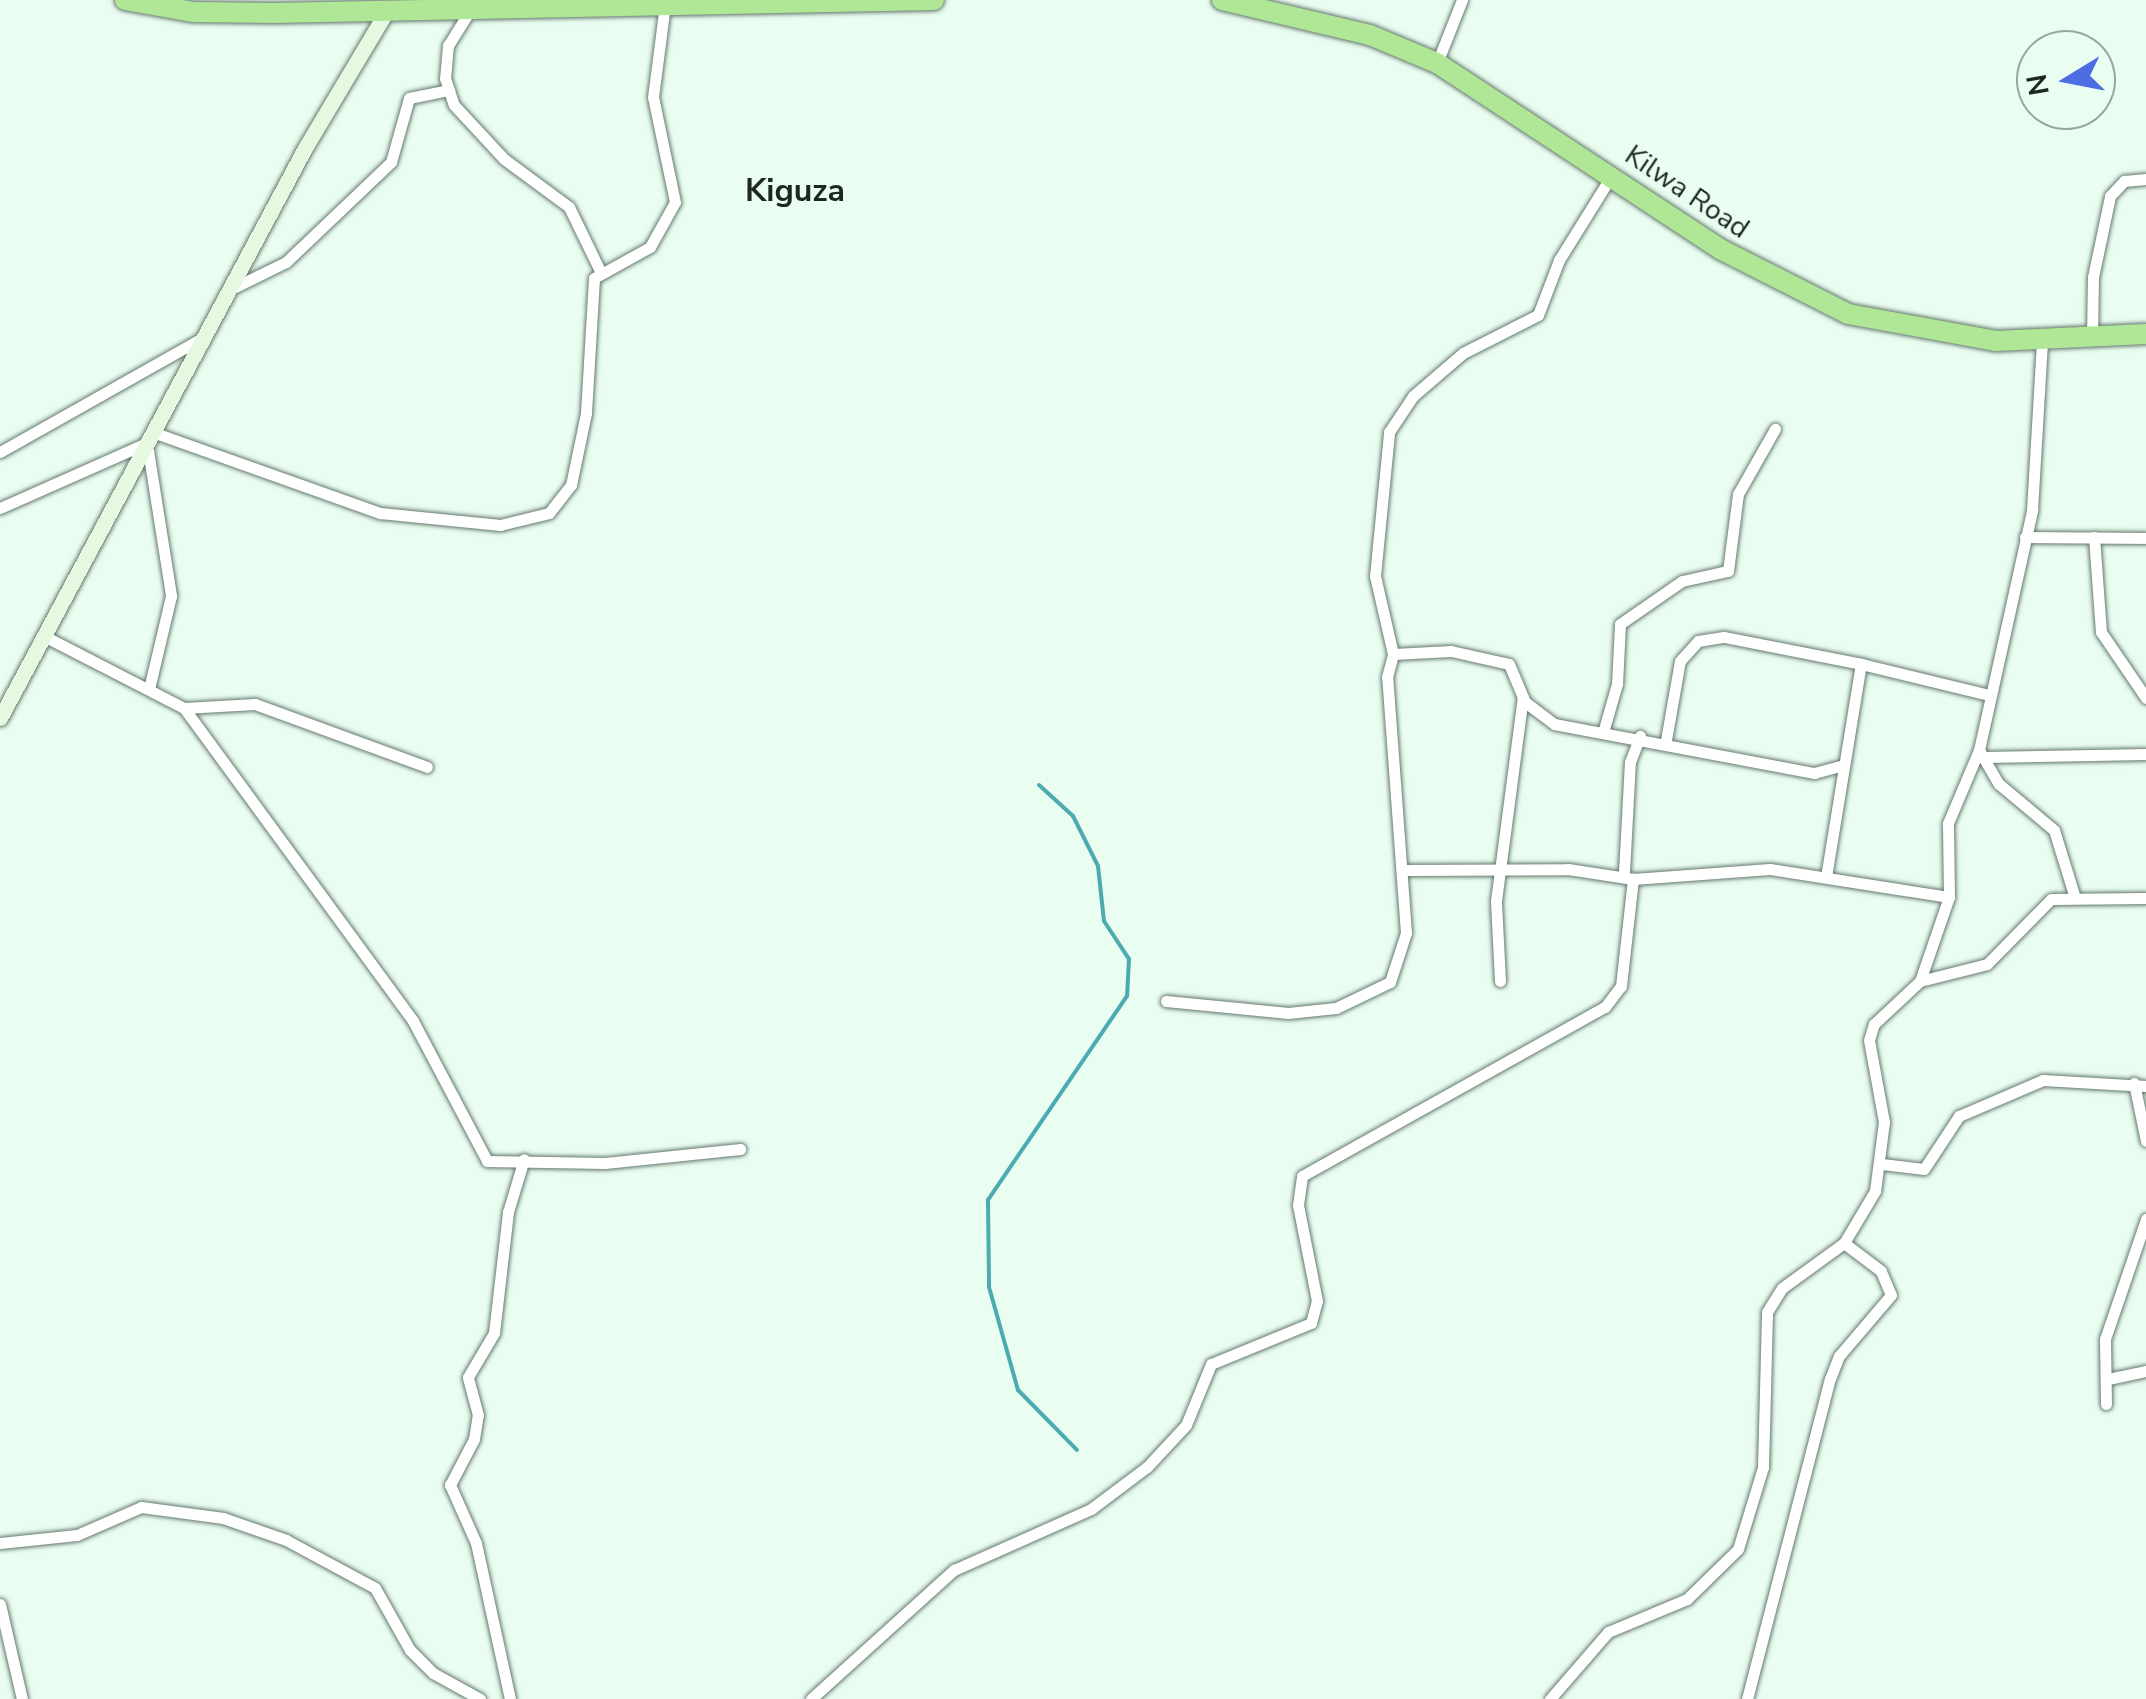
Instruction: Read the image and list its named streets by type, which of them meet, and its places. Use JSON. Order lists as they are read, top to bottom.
{
  "streets": {
    "highway": ["Kilwa Road"]
  },
  "districts": ["Kiguza"],
  "north": "left"
}
